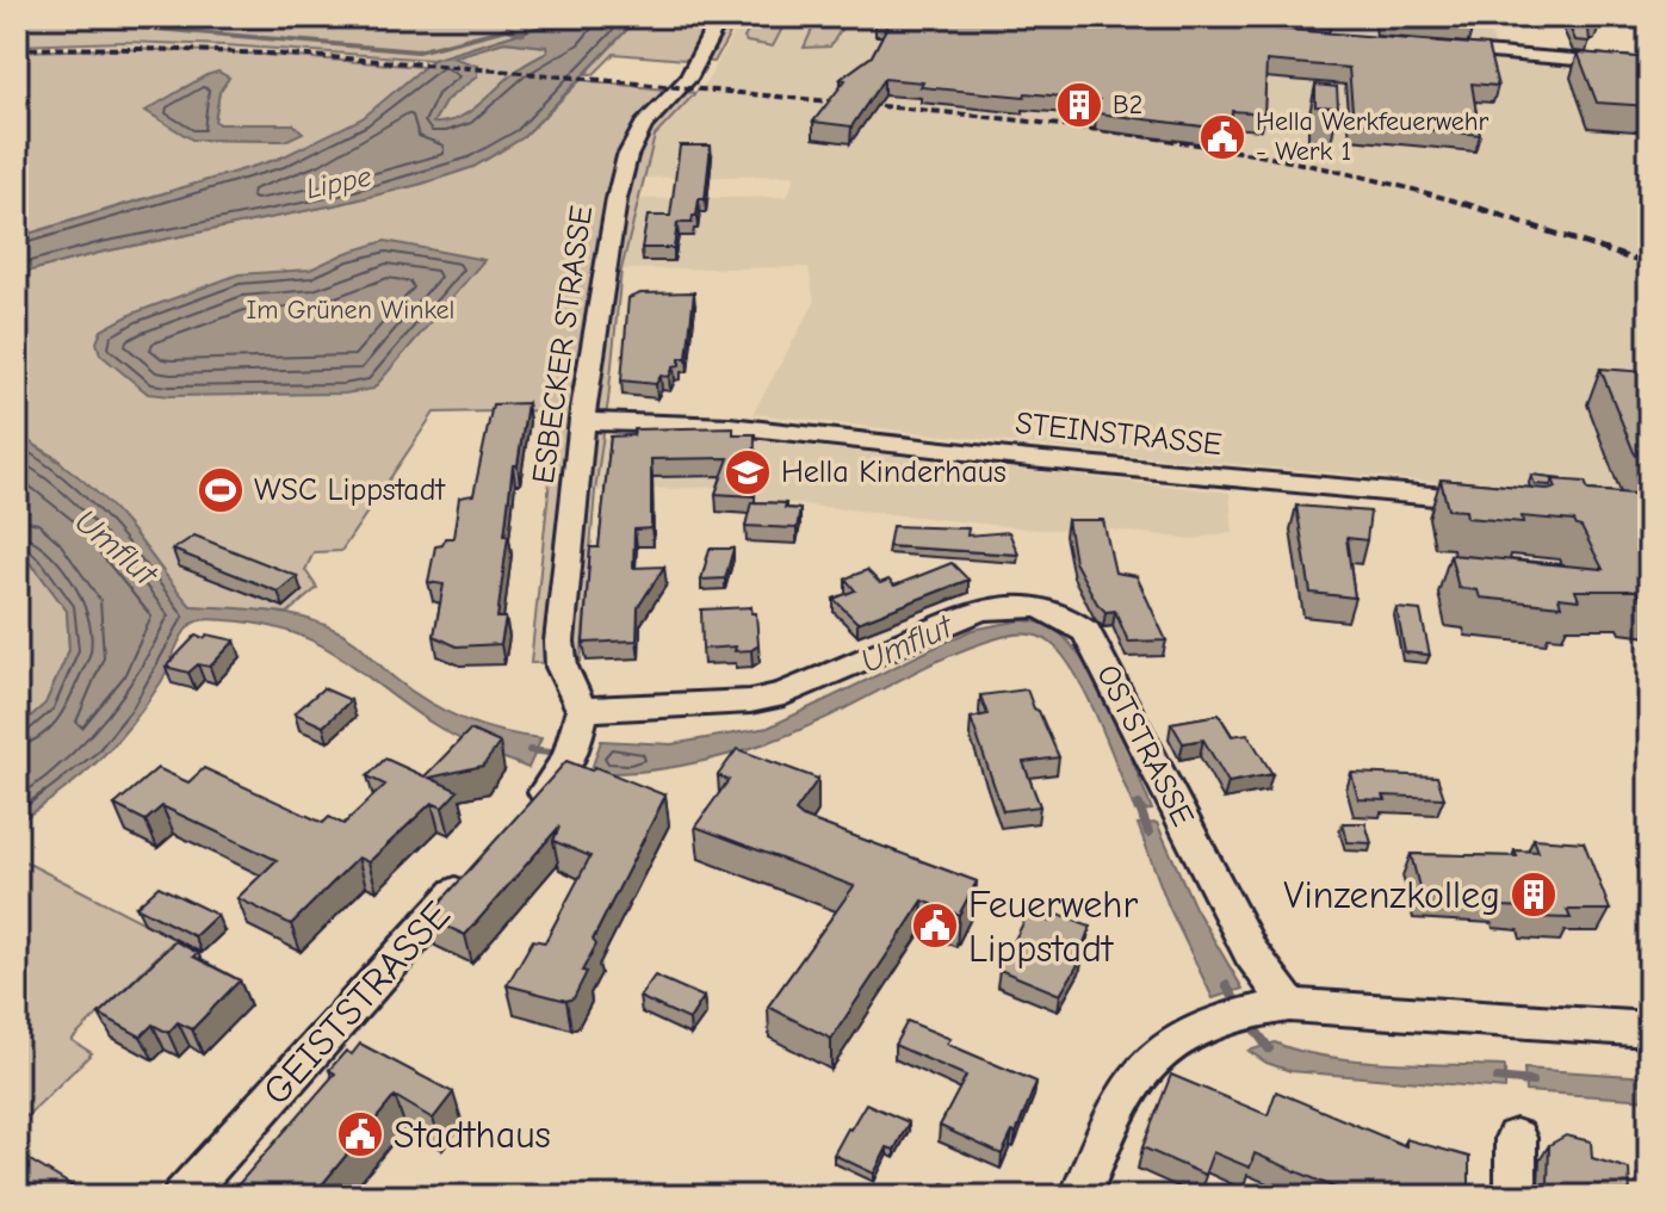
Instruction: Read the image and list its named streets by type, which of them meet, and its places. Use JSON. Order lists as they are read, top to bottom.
{
  "streets": {
    "street": [
      "ESBECKER STRASSE",
      "STEINSTRASSE",
      "OSTSTRASSE",
      "GEISTSTRASSE"
    ]
  },
  "crossings": [
    ["ESBECKER STRASSE", "STEINSTRASSE"],
    ["ESBECKER STRASSE", "OSTSTRASSE"]
  ],
  "water": ["Lippe", "Umflut"],
  "parks": ["Im Grünen Winkel"],
  "places": {
    "building": ["B2", "Vinzenzkolleg"],
    "public building": ["Hella Werkfeuerwehr - Werk 1", "Feuerwehr Lippstadt", "Stadthaus"],
    "school or university": ["Hella Kinderhaus"],
    "sports": ["WSC Lippstadt"]
  }
}
